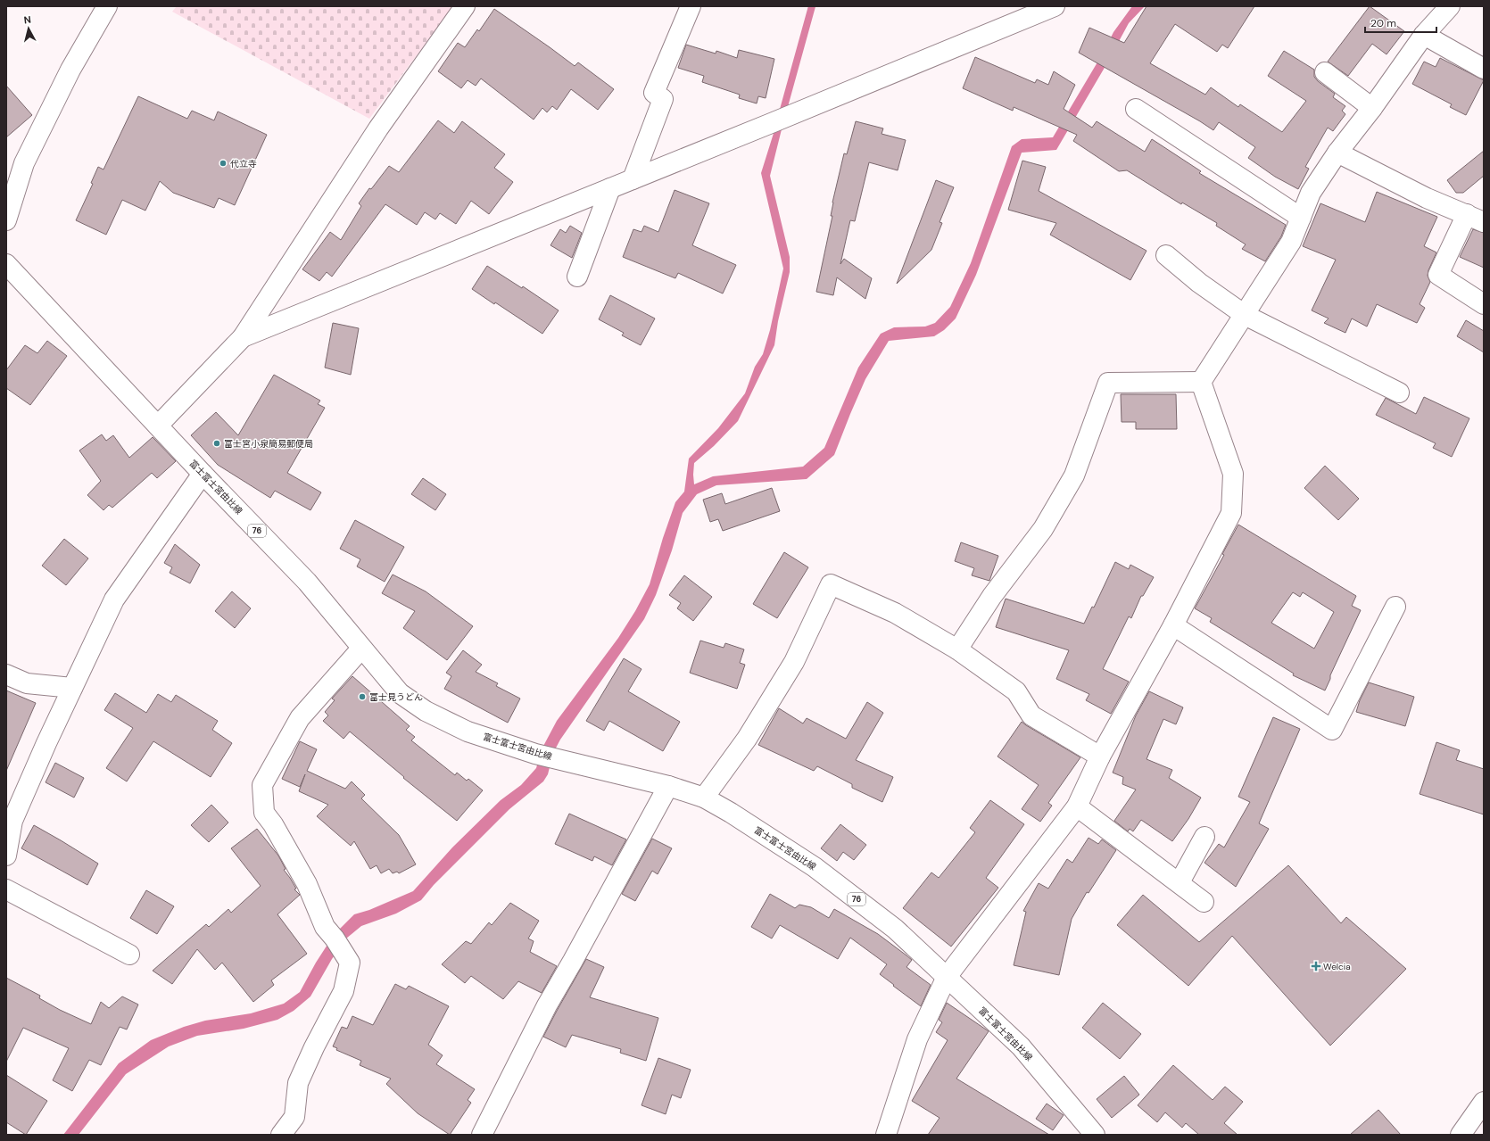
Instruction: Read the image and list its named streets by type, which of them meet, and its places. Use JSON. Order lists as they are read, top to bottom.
{
  "streets": {
    "street": ["富士富士宮由比線", "76"]
  },
  "places": {
    "other": ["代立寺", "富士宮小泉簡易郵便局", "富士見うどん"],
    "health": ["Welcia"]
  },
  "scale_bar": "20 m",
  "north": "top"
}
